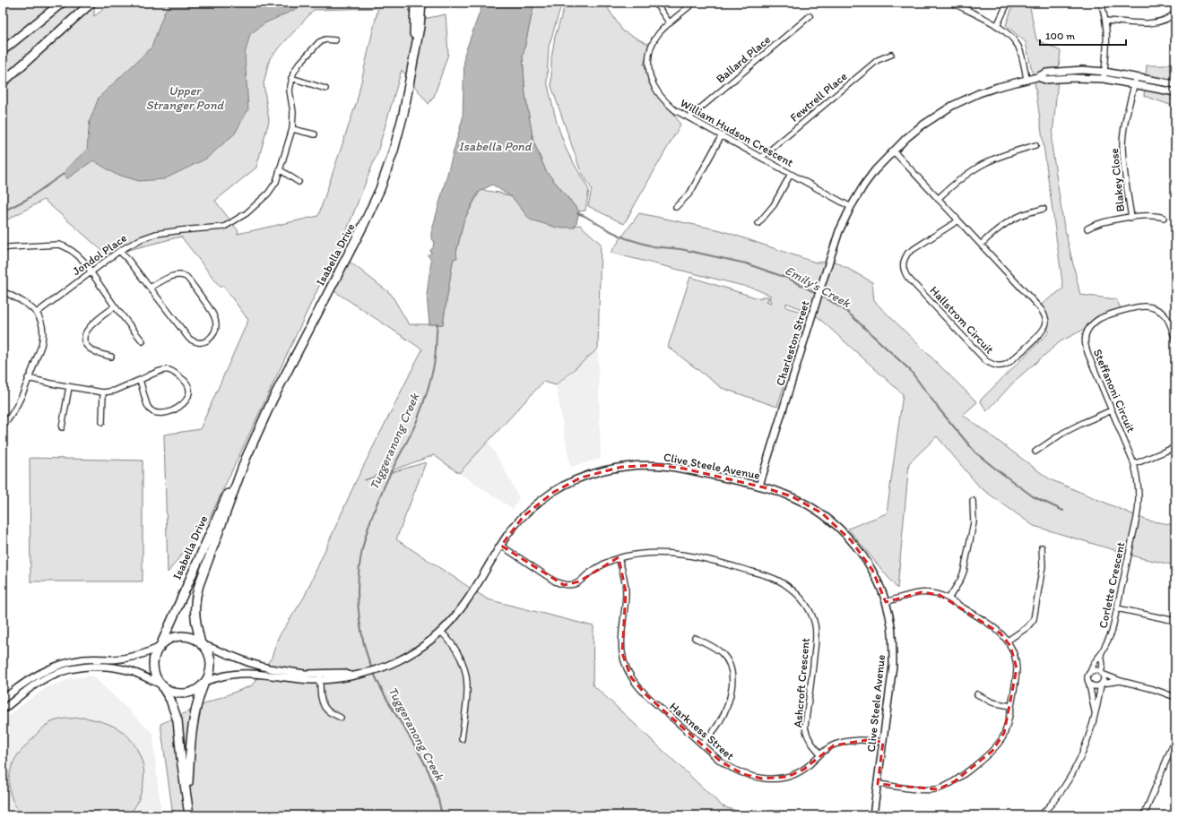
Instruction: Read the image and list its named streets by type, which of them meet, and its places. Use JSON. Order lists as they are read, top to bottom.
{
  "streets": {
    "main road": ["Isabella Drive"],
    "street": [
      "Ballard Place",
      "Fewtrell Place",
      "William Hudson Crescent",
      "Blakey Close",
      "Jondol Place",
      "Hallstrom Circuit",
      "Charleston Street",
      "Steffanoni Circuit",
      "Clive Steele Avenue",
      "Corlette Crescent",
      "Ashcroft Crescent",
      "Harkness Street"
    ]
  },
  "crossings": [
    ["Ballard Place", "William Hudson Crescent"],
    ["Fewtrell Place", "William Hudson Crescent"],
    ["William Hudson Crescent", "Charleston Street"],
    ["Blakey Close", "Charleston Street"],
    ["Isabella Drive", "Clive Steele Avenue"],
    ["Hallstrom Circuit", "Charleston Street"],
    ["Charleston Street", "Clive Steele Avenue"],
    ["Steffanoni Circuit", "Corlette Crescent"],
    ["Clive Steele Avenue", "Ashcroft Crescent"],
    ["Clive Steele Avenue", "Harkness Street"],
    ["Ashcroft Crescent", "Harkness Street"]
  ],
  "water": [
    "Upper Stranger Pond",
    "Isabella Pond",
    "Emily's Creek",
    "Tuggeranong Creek"
  ],
  "scale_bar": "100 m"
}
